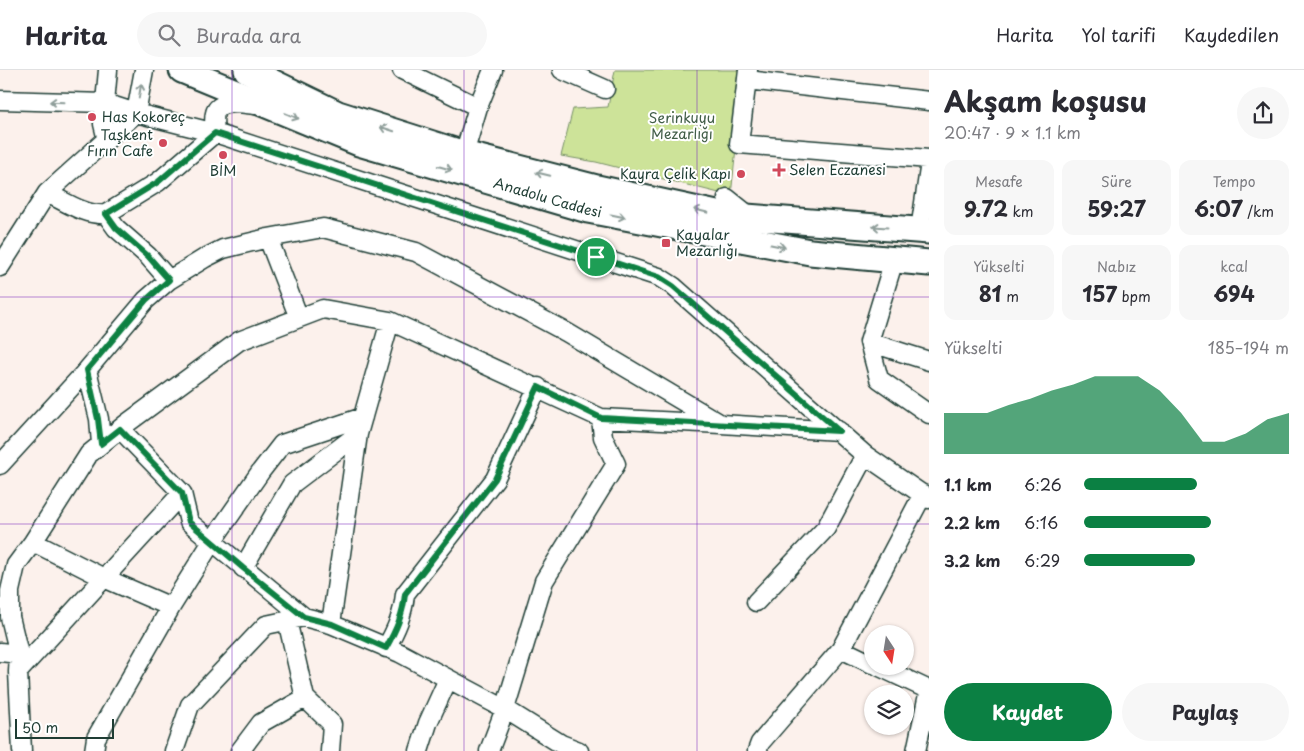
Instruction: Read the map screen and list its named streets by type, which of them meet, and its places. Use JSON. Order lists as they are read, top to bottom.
{
  "streets": {
    "highway": ["Anadolu Caddesi"]
  },
  "parks": ["Serinkuyu Mezarlığı"],
  "places": {
    "other": [
      "Has Kokoreç",
      "Taşkent Fırın Cafe",
      "BİM",
      "Kayra Çelik Kapı"
    ],
    "health": ["Selen Eczanesi"],
    "transit": ["Kayalar Mezarlığı"]
  },
  "scale_bar": "50 m",
  "north": "bottom",
  "page": {
    "header": "Harita",
    "search": "Burada ara",
    "nav": ["Harita", "Yol tarifi", "Kaydedilen"],
    "heading": ["Akşam koşusu", "20:47 · 9 × 1.1 km"],
    "stats": [
      ["Mesafe", "9.72 km"],
      ["Süre", "59:27"],
      ["Tempo", "6:07 /km"],
      ["Yükselti", "81 m"],
      ["Nabız", "157 bpm"],
      ["kcal", "694"]
    ],
    "chart": ["Yükselti", "185–194 m"],
    "list": [
      {
        "name": "1.1 km",
        "note": "6:26"
      },
      {
        "name": "2.2 km",
        "note": "6:16"
      },
      {
        "name": "3.2 km",
        "note": "6:29"
      }
    ],
    "buttons": ["Kaydet", "Paylaş"],
    "scale": "50 m"
  }
}
